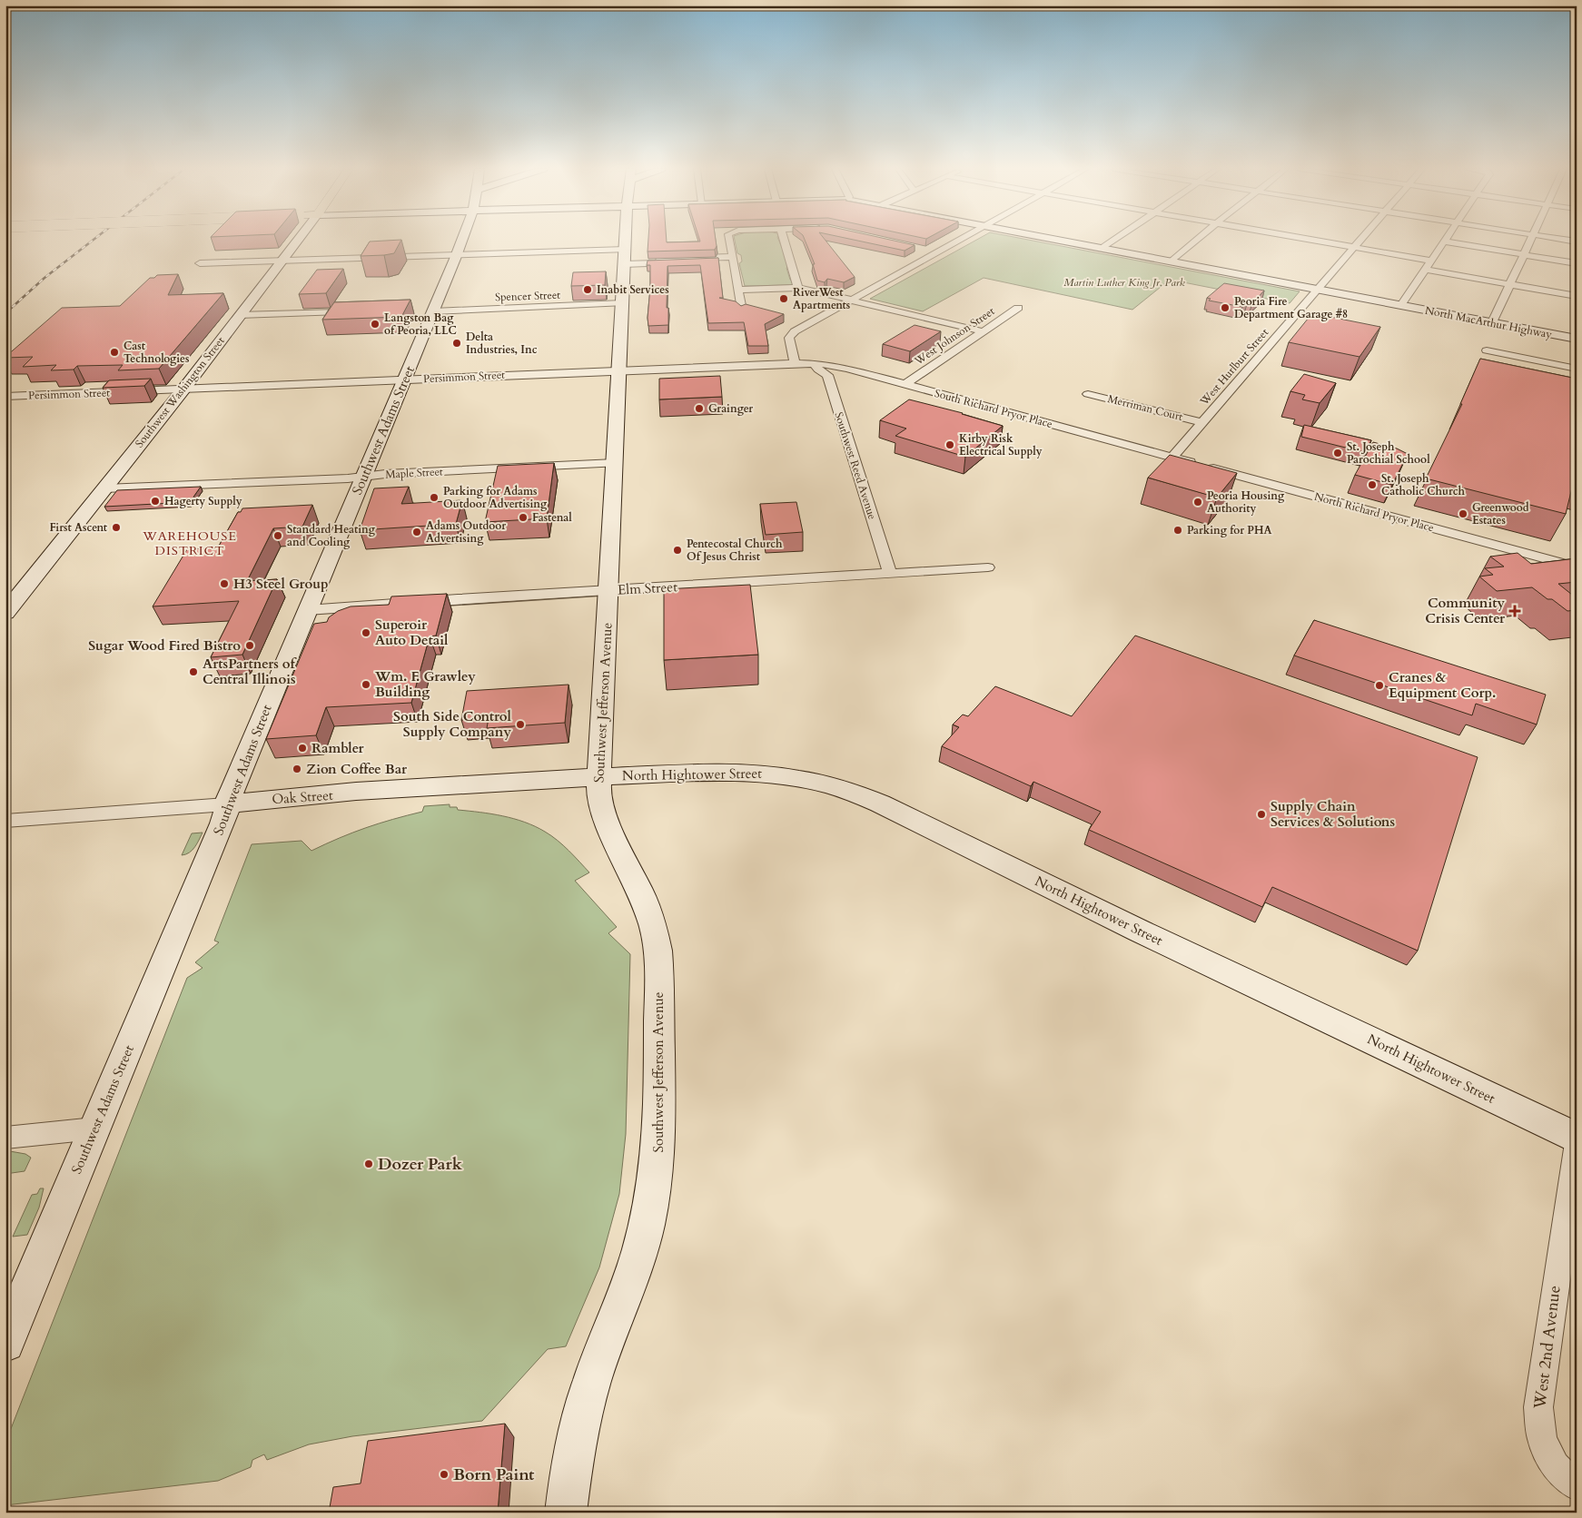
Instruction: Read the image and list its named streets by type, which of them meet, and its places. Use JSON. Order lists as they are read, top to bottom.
{
  "streets": {
    "main road": [
      "North MacArthur Highway",
      "Southwest Washington Street",
      "Southwest Adams Street",
      "Southwest Jefferson Avenue",
      "North Hightower Street",
      "Oak Street"
    ],
    "street": [
      "Spencer Street",
      "West Johnson Street",
      "West Hurlburt Street",
      "Persimmon Street",
      "Merriman Court",
      "South Richard Pryor Place",
      "Southwest Reed Avenue",
      "Maple Street",
      "North Richard Pryor Place",
      "Elm Street",
      "West 2nd Avenue"
    ]
  },
  "crossings": [
    ["Spencer Street", "Southwest Adams Street"],
    ["Spencer Street", "Southwest Jefferson Avenue"],
    ["North MacArthur Highway", "West Hurlburt Street"],
    ["West Johnson Street", "South Richard Pryor Place"],
    ["West Hurlburt Street", "Merriman Court"],
    ["West Hurlburt Street", "South Richard Pryor Place"],
    ["West Hurlburt Street", "North Richard Pryor Place"],
    ["Persimmon Street", "Southwest Washington Street"],
    ["Persimmon Street", "South Richard Pryor Place"],
    ["Persimmon Street", "Southwest Adams Street"],
    ["Persimmon Street", "Southwest Reed Avenue"],
    ["Persimmon Street", "Southwest Jefferson Avenue"],
    ["Southwest Washington Street", "Maple Street"],
    ["South Richard Pryor Place", "Southwest Reed Avenue"],
    ["South Richard Pryor Place", "North Richard Pryor Place"],
    ["Southwest Adams Street", "Maple Street"],
    ["Southwest Adams Street", "Elm Street"],
    ["Southwest Adams Street", "Oak Street"],
    ["Southwest Reed Avenue", "Elm Street"],
    ["Maple Street", "Southwest Jefferson Avenue"],
    ["Elm Street", "Southwest Jefferson Avenue"],
    ["Southwest Jefferson Avenue", "North Hightower Street"],
    ["Southwest Jefferson Avenue", "Oak Street"],
    ["North Hightower Street", "Oak Street"]
  ],
  "districts": ["WAREHOUSE DISTRICT"],
  "parks": ["Martin Luther King Jr. Park"],
  "places": {
    "other": [
      "Inabit Services",
      "RiverWest Apartments",
      "Peoria Fire Department Garage #8",
      "Langston Bag of Peoria, LLC",
      "Delta Industries, Inc",
      "Cast Technologies",
      "Grainger",
      "Kirby Risk Electrical Supply",
      "St. Joseph Parochial School",
      "St. Joseph Catholic Church",
      "Parking for Adams Outdoor Advertising",
      "Hagerty Supply",
      "Peoria Housing Authority",
      "Greenwood Estates",
      "Fastenal",
      "First Ascent",
      "Parking for PHA",
      "Adams Outdoor Advertising",
      "Standard Heating and Cooling",
      "Pentecostal Church Of Jesus Christ",
      "H3 Steel Group",
      "Superoir Auto Detail",
      "Sugar Wood Fired Bistro",
      "ArtsPartners of Central Illinois",
      "Wm. F. Grawley Building",
      "Cranes & Equipment Corp.",
      "South Side Control Supply Company",
      "Rambler",
      "Zion Coffee Bar",
      "Supply Chain Services & Solutions",
      "Dozer Park",
      "Born Paint"
    ],
    "health": ["Community Crisis Center"]
  }
}
